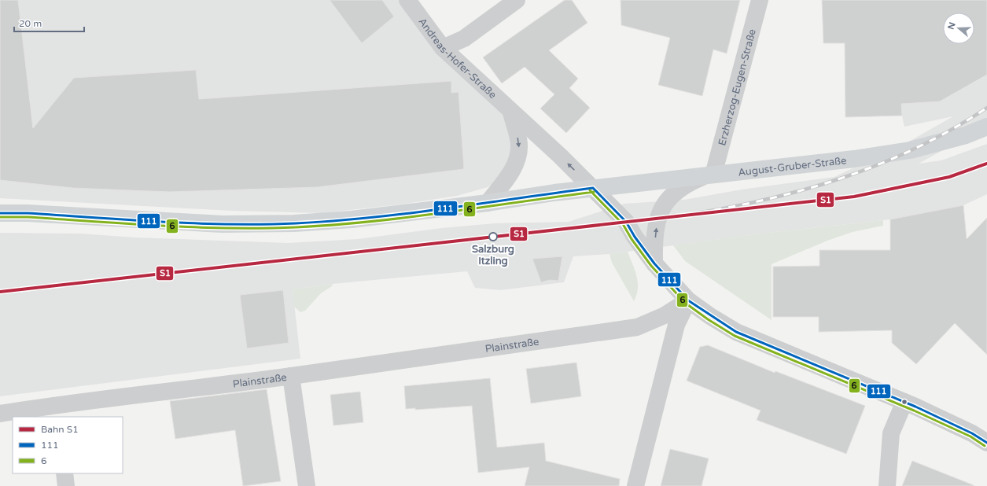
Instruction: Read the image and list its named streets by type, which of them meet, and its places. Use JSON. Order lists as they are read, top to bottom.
{
  "streets": {
    "main road": ["August-Gruber-Straße"],
    "street": ["Andreas-Hofer-Straße", "Erzherzog-Eugen-Straße", "Plainstraße"]
  },
  "crossings": [
    ["Andreas-Hofer-Straße", "August-Gruber-Straße"],
    ["Andreas-Hofer-Straße", "Plainstraße"],
    ["Erzherzog-Eugen-Straße", "August-Gruber-Straße"]
  ],
  "places": ["Salzburg Itzling"],
  "lines": ["rail line S1", "transit line 111", "transit line 6"],
  "legend": ["Bahn S1", "111", "6"],
  "scale_bar": "20 m",
  "north": "left"
}
